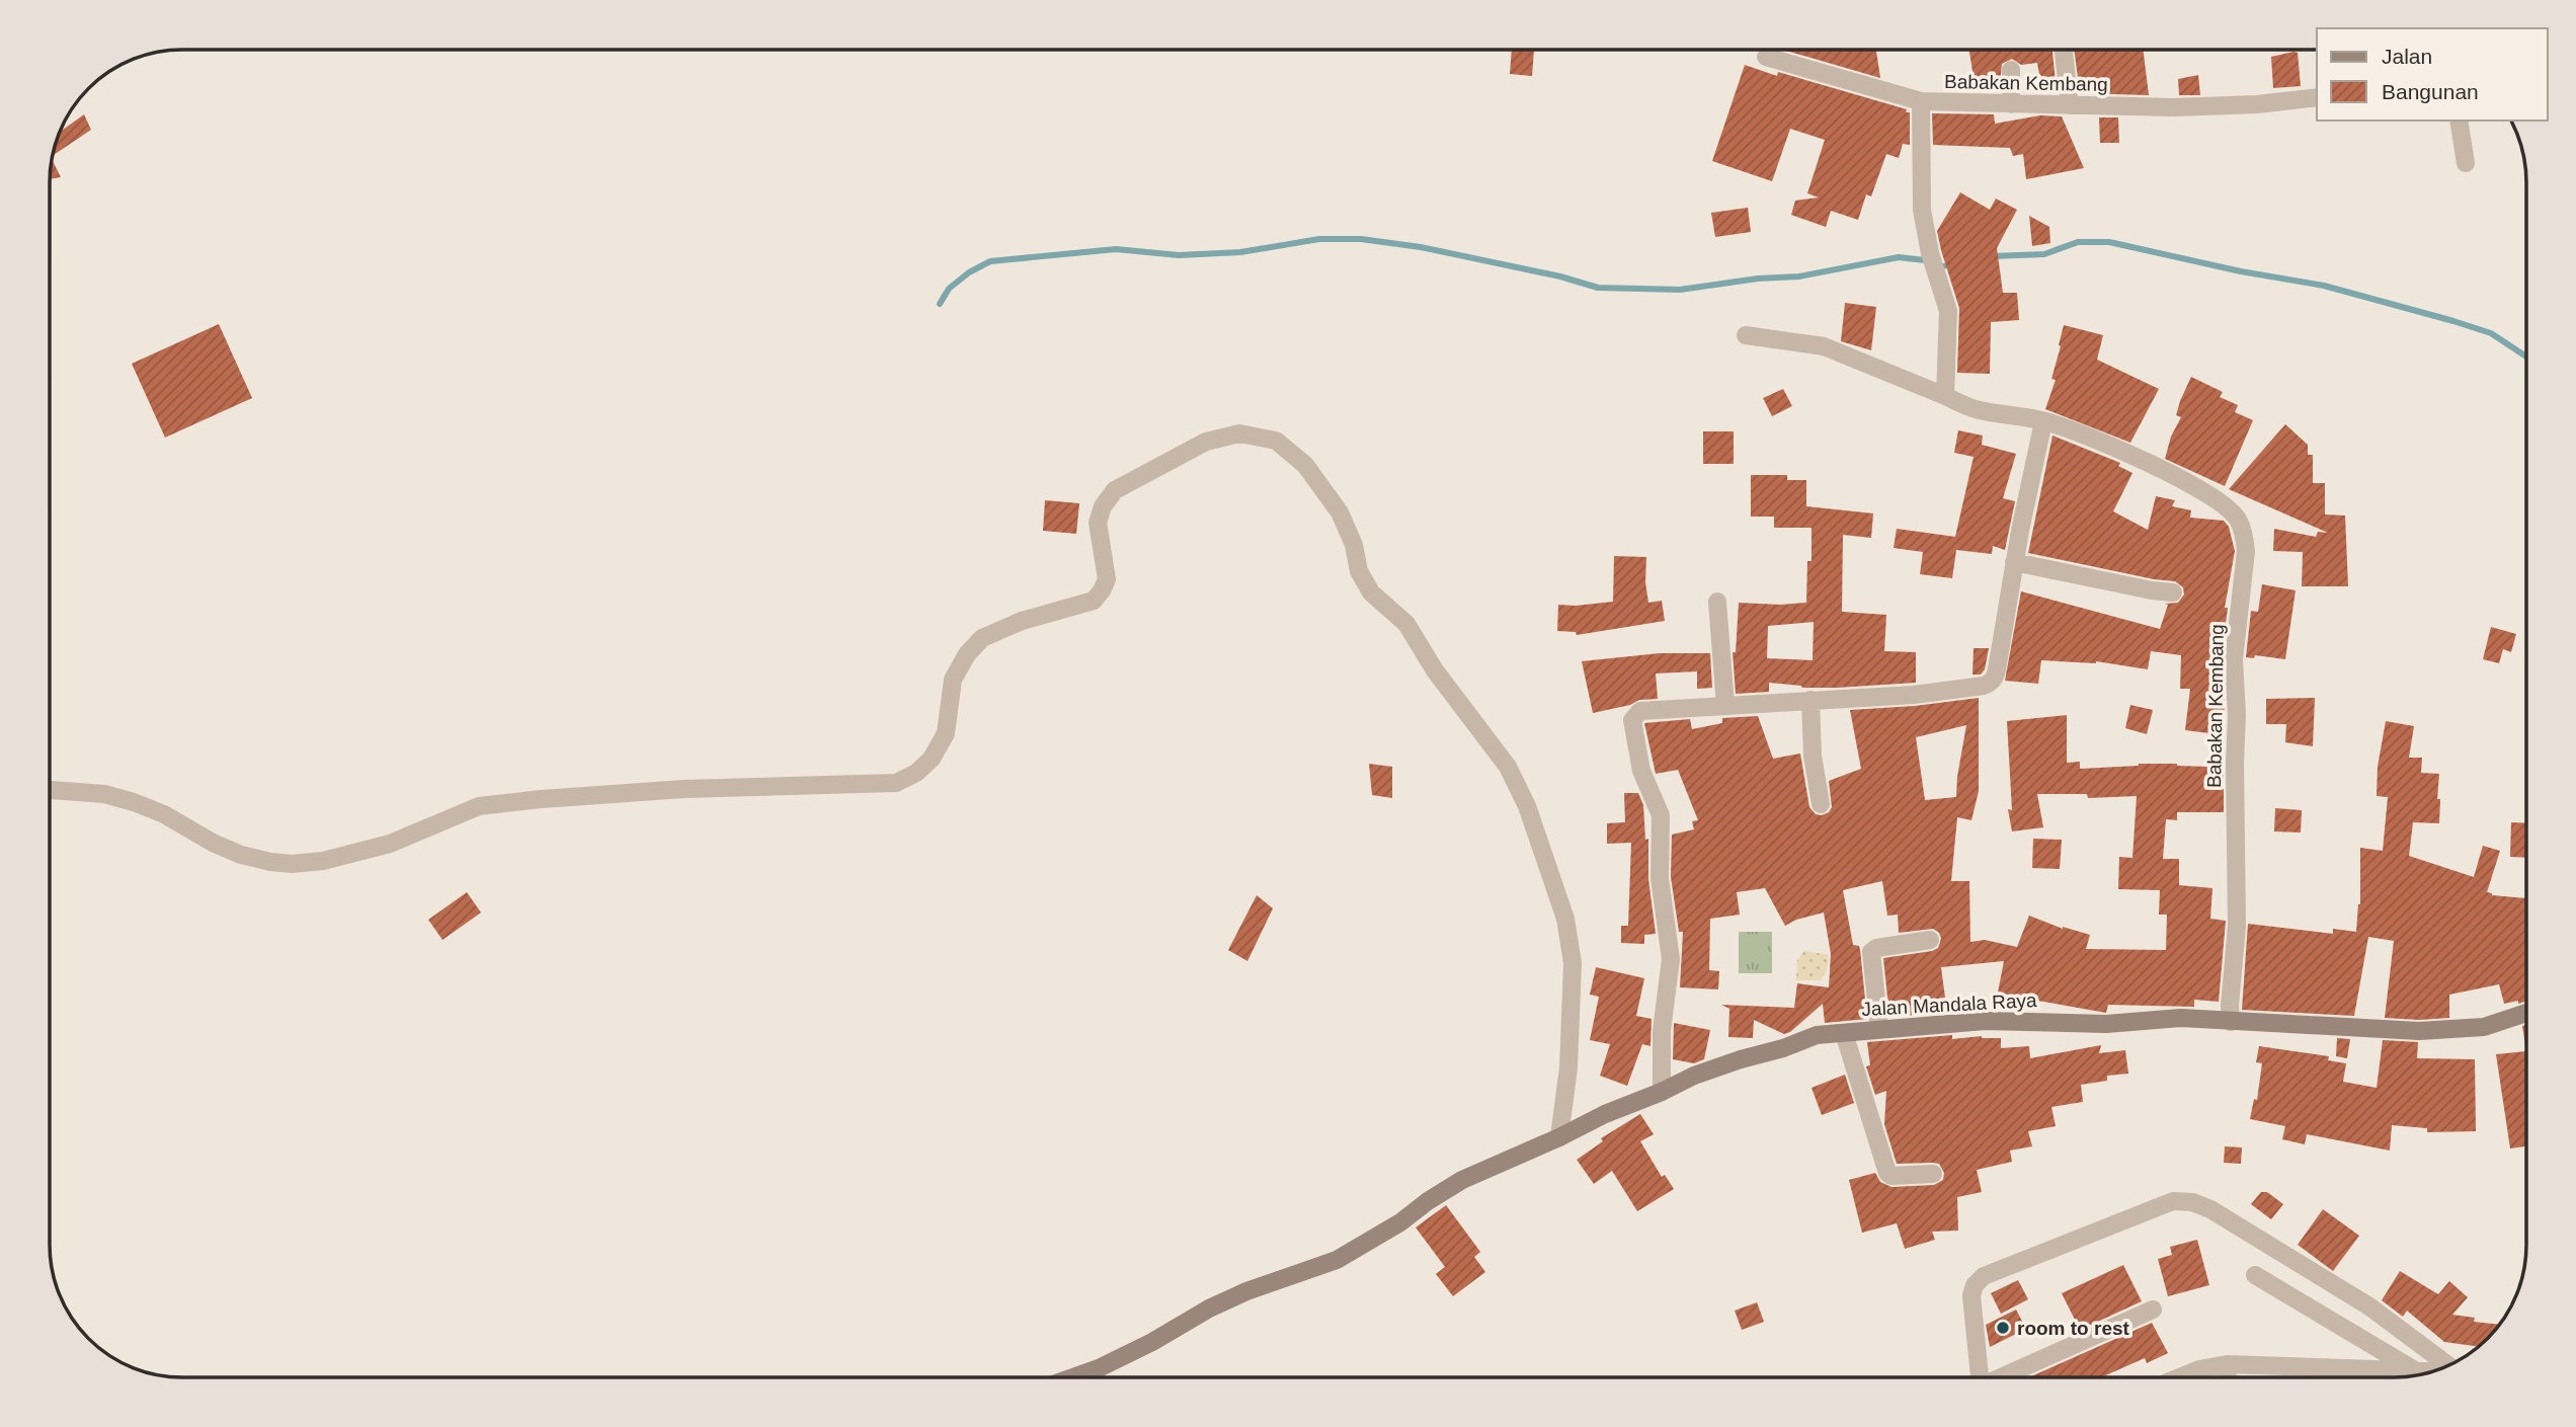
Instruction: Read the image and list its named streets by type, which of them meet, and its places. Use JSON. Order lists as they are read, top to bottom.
{
  "streets": {
    "street": ["Babakan Kembang", "Jalan Mandala Raya"]
  },
  "crossings": [
    ["Babakan Kembang", "Jalan Mandala Raya"]
  ],
  "places": ["room to rest"],
  "legend": ["Jalan", "Bangunan"]
}
